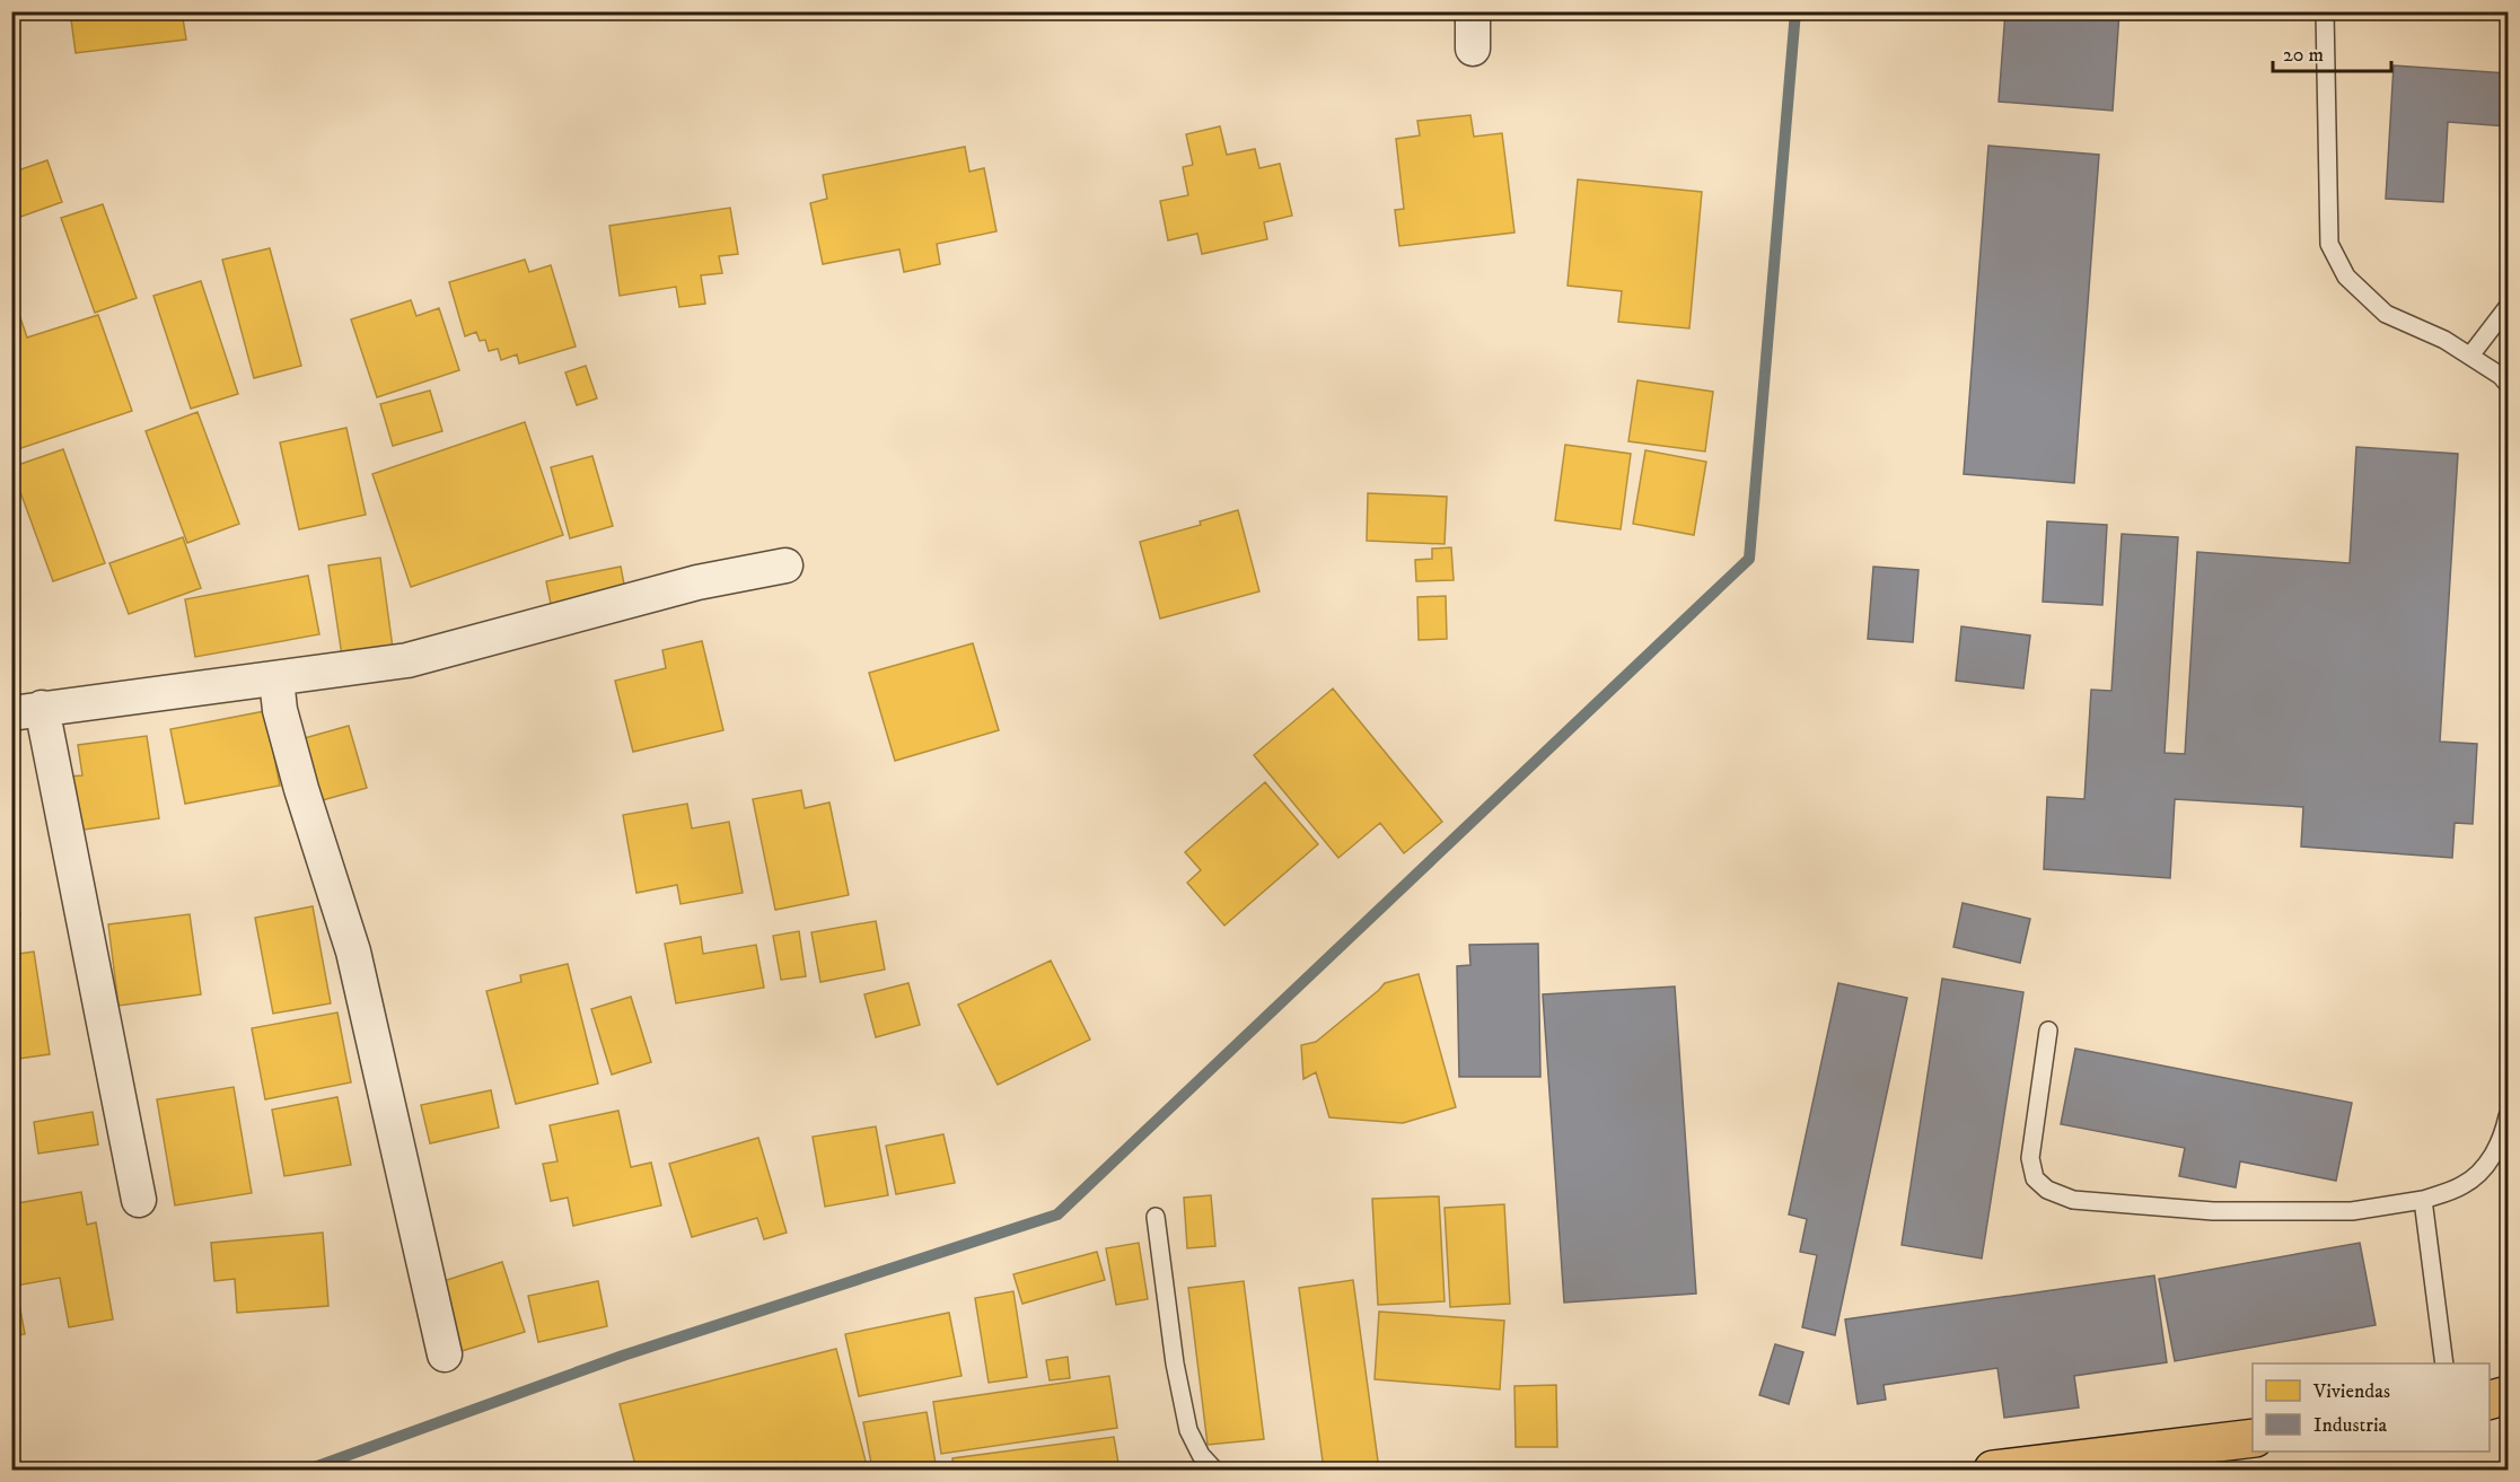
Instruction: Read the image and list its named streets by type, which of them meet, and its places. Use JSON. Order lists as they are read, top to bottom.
{
  "legend": ["Viviendas", "Industria"],
  "scale_bar": "20 m"
}
